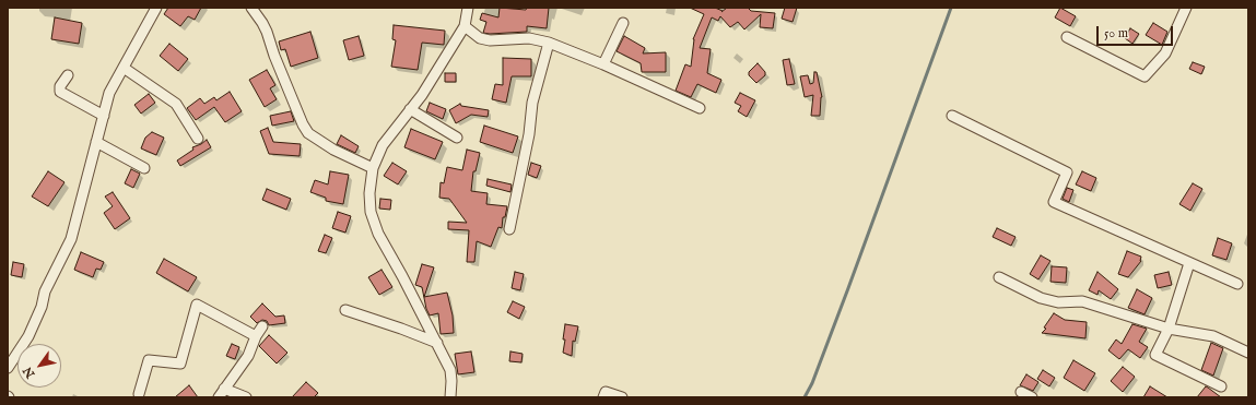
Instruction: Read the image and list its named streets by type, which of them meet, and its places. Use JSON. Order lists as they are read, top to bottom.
{
  "scale_bar": "50 m",
  "north": "bottom left"
}
